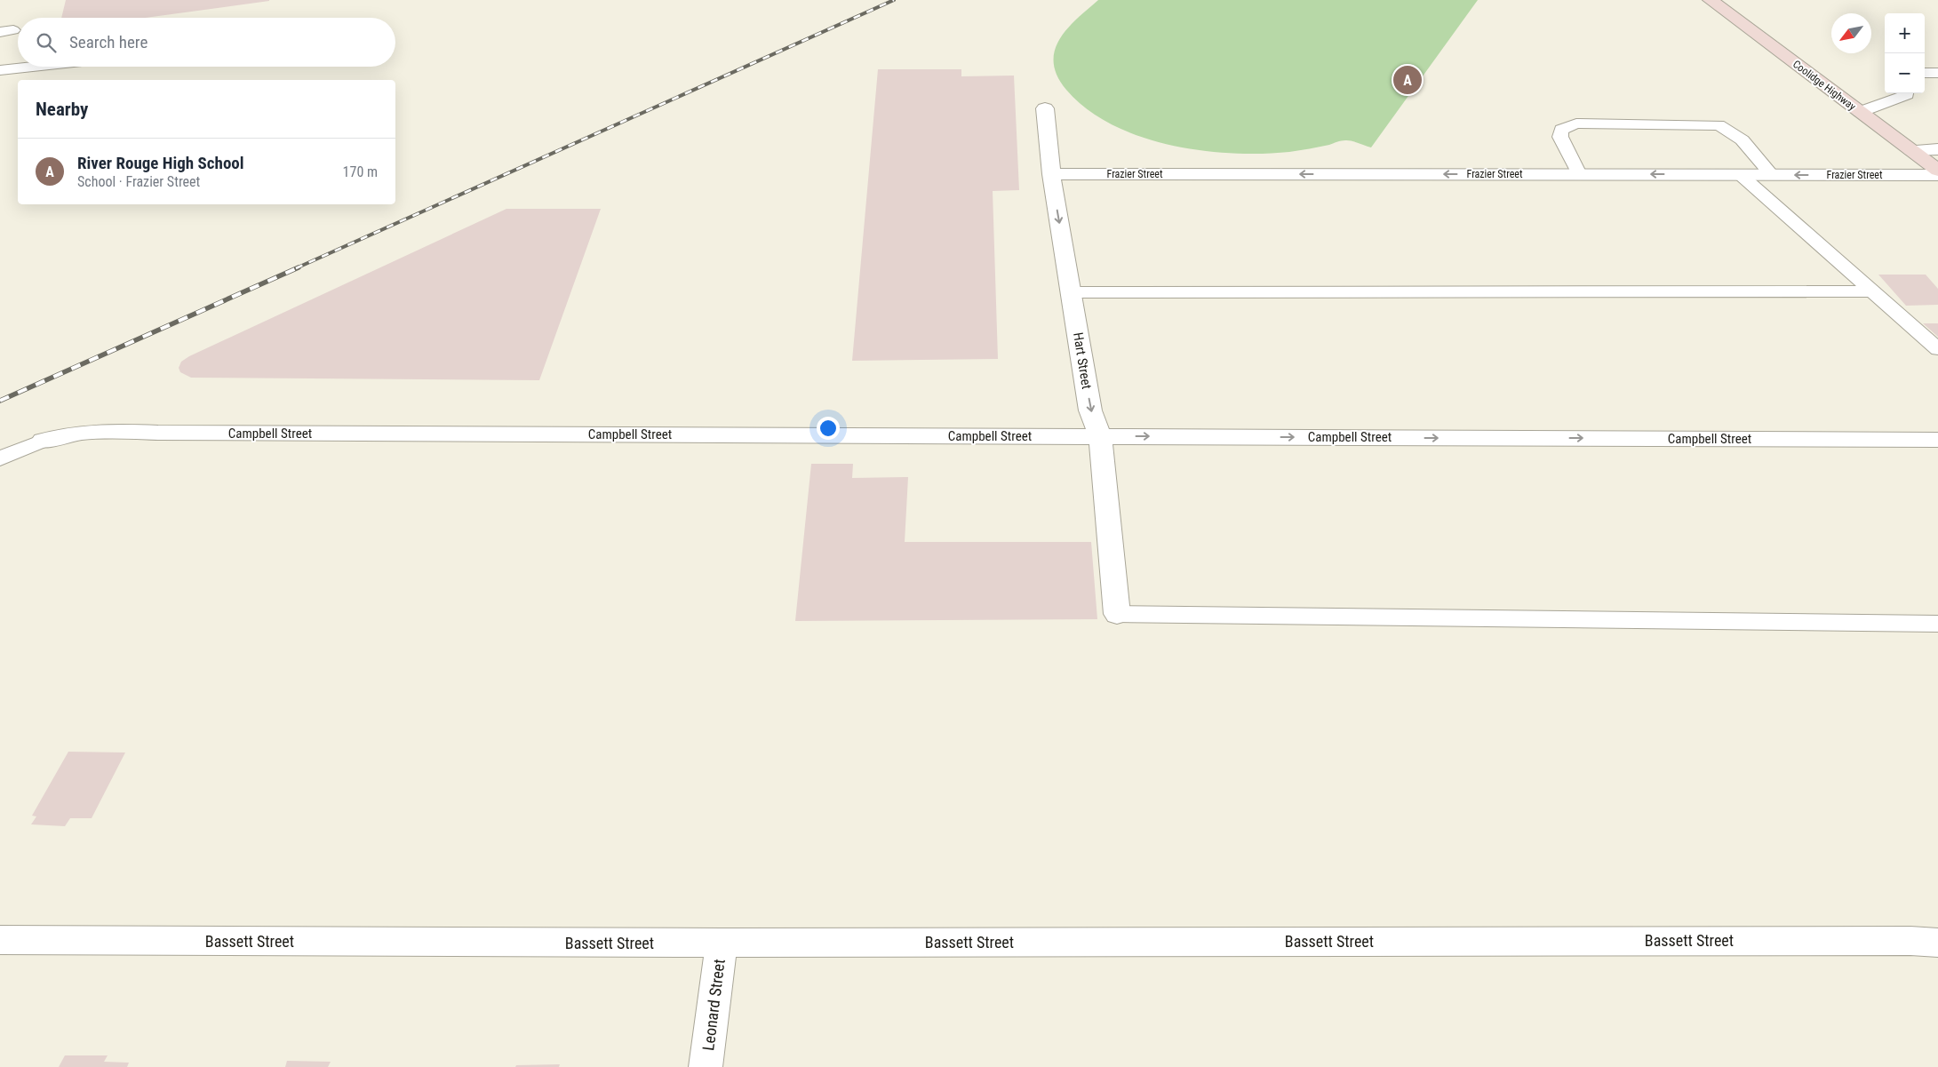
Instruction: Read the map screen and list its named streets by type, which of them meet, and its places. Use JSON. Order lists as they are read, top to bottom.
{
  "streets": {
    "main road": ["Coolidge Highway"],
    "street": [
      "Frazier Street",
      "Hart Street",
      "Campbell Street",
      "Bassett Street",
      "Leonard Street"
    ]
  },
  "crossings": [
    ["Frazier Street", "Hart Street"],
    ["Hart Street", "Campbell Street"],
    ["Bassett Street", "Leonard Street"]
  ],
  "one_way": ["Frazier Street", "Hart Street", "Campbell Street"],
  "north": "bottom left",
  "page": {
    "map_buttons": ["+", "−"],
    "search": "Search here",
    "pins": "A",
    "heading": "Nearby",
    "list": [
      {
        "mark": "A",
        "name": "River Rouge High School",
        "note": "School · Frazier Street",
        "value": "170 m"
      }
    ]
  }
}
